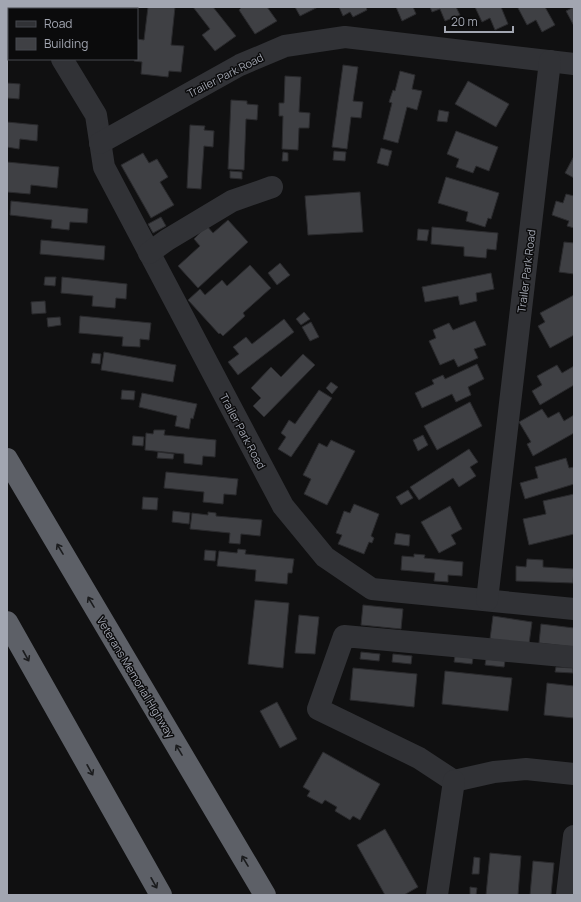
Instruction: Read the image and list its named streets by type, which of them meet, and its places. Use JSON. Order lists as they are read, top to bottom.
{
  "streets": {
    "highway": ["Veterans Memorial Highway"],
    "street": ["Trailer Park Road"]
  },
  "legend": ["Road", "Building"],
  "scale_bar": "20 m"
}
